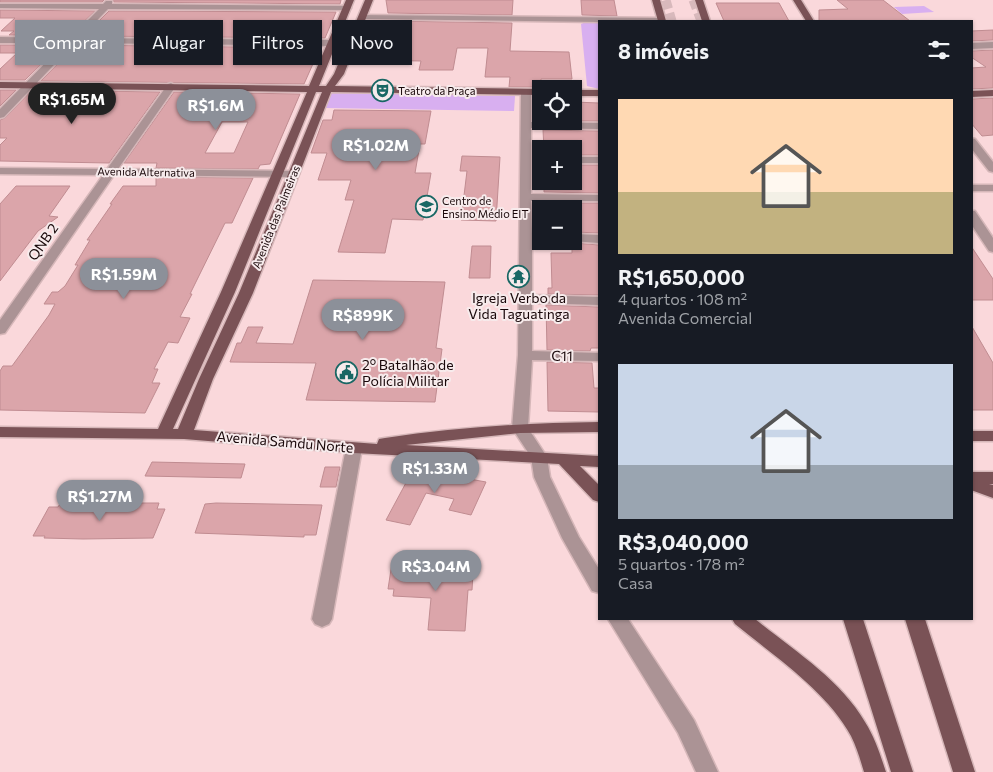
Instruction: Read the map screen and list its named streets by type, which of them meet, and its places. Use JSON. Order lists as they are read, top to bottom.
{
  "streets": {
    "main road": ["Avenida das Palmeiras", "Avenida Samdu Norte"],
    "street": ["Avenida Alternativa", "QNB 2", "C11"]
  },
  "crossings": [
    ["Avenida Alternativa", "Avenida das Palmeiras"],
    ["Avenida Alternativa", "QNB 2"],
    ["Avenida das Palmeiras", "Avenida Samdu Norte"]
  ],
  "places": {
    "theatre": ["Teatro da Praça"],
    "school or university": ["Centro de Ensino Médio EIT"],
    "temple": ["Igreja Verbo da Vida Taguatinga"],
    "public building": ["2º Batalhão de Polícia Militar"]
  },
  "page": {
    "chip": [
      "Comprar",
      "Alugar",
      "Filtros",
      "Novo"
    ],
    "heading": "8 imóveis",
    "map_buttons": ["+", "−"],
    "list": [
      {
        "name": "R$1,650,000",
        "note": "4 quartos · 108 m² · Avenida Comercial"
      },
      {
        "name": "R$3,040,000",
        "note": "5 quartos · 178 m² · Casa"
      }
    ],
    "price": [
      "R$1.65M",
      "R$1.6M",
      "R$1.02M",
      "R$1.59M",
      "R$899K",
      "R$1.33M",
      "R$1.27M",
      "R$3.04M"
    ]
  }
}
